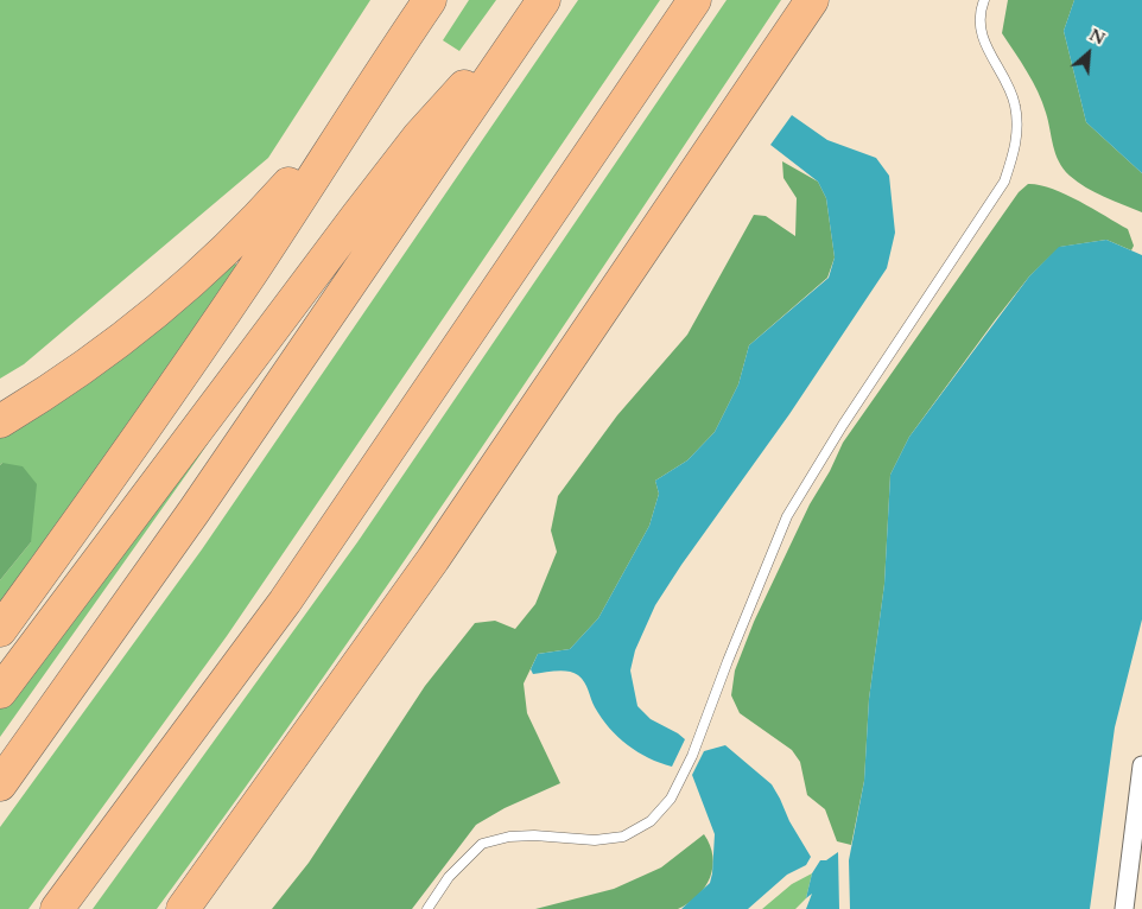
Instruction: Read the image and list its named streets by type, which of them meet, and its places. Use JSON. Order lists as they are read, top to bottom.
{
  "north": "top right"
}
